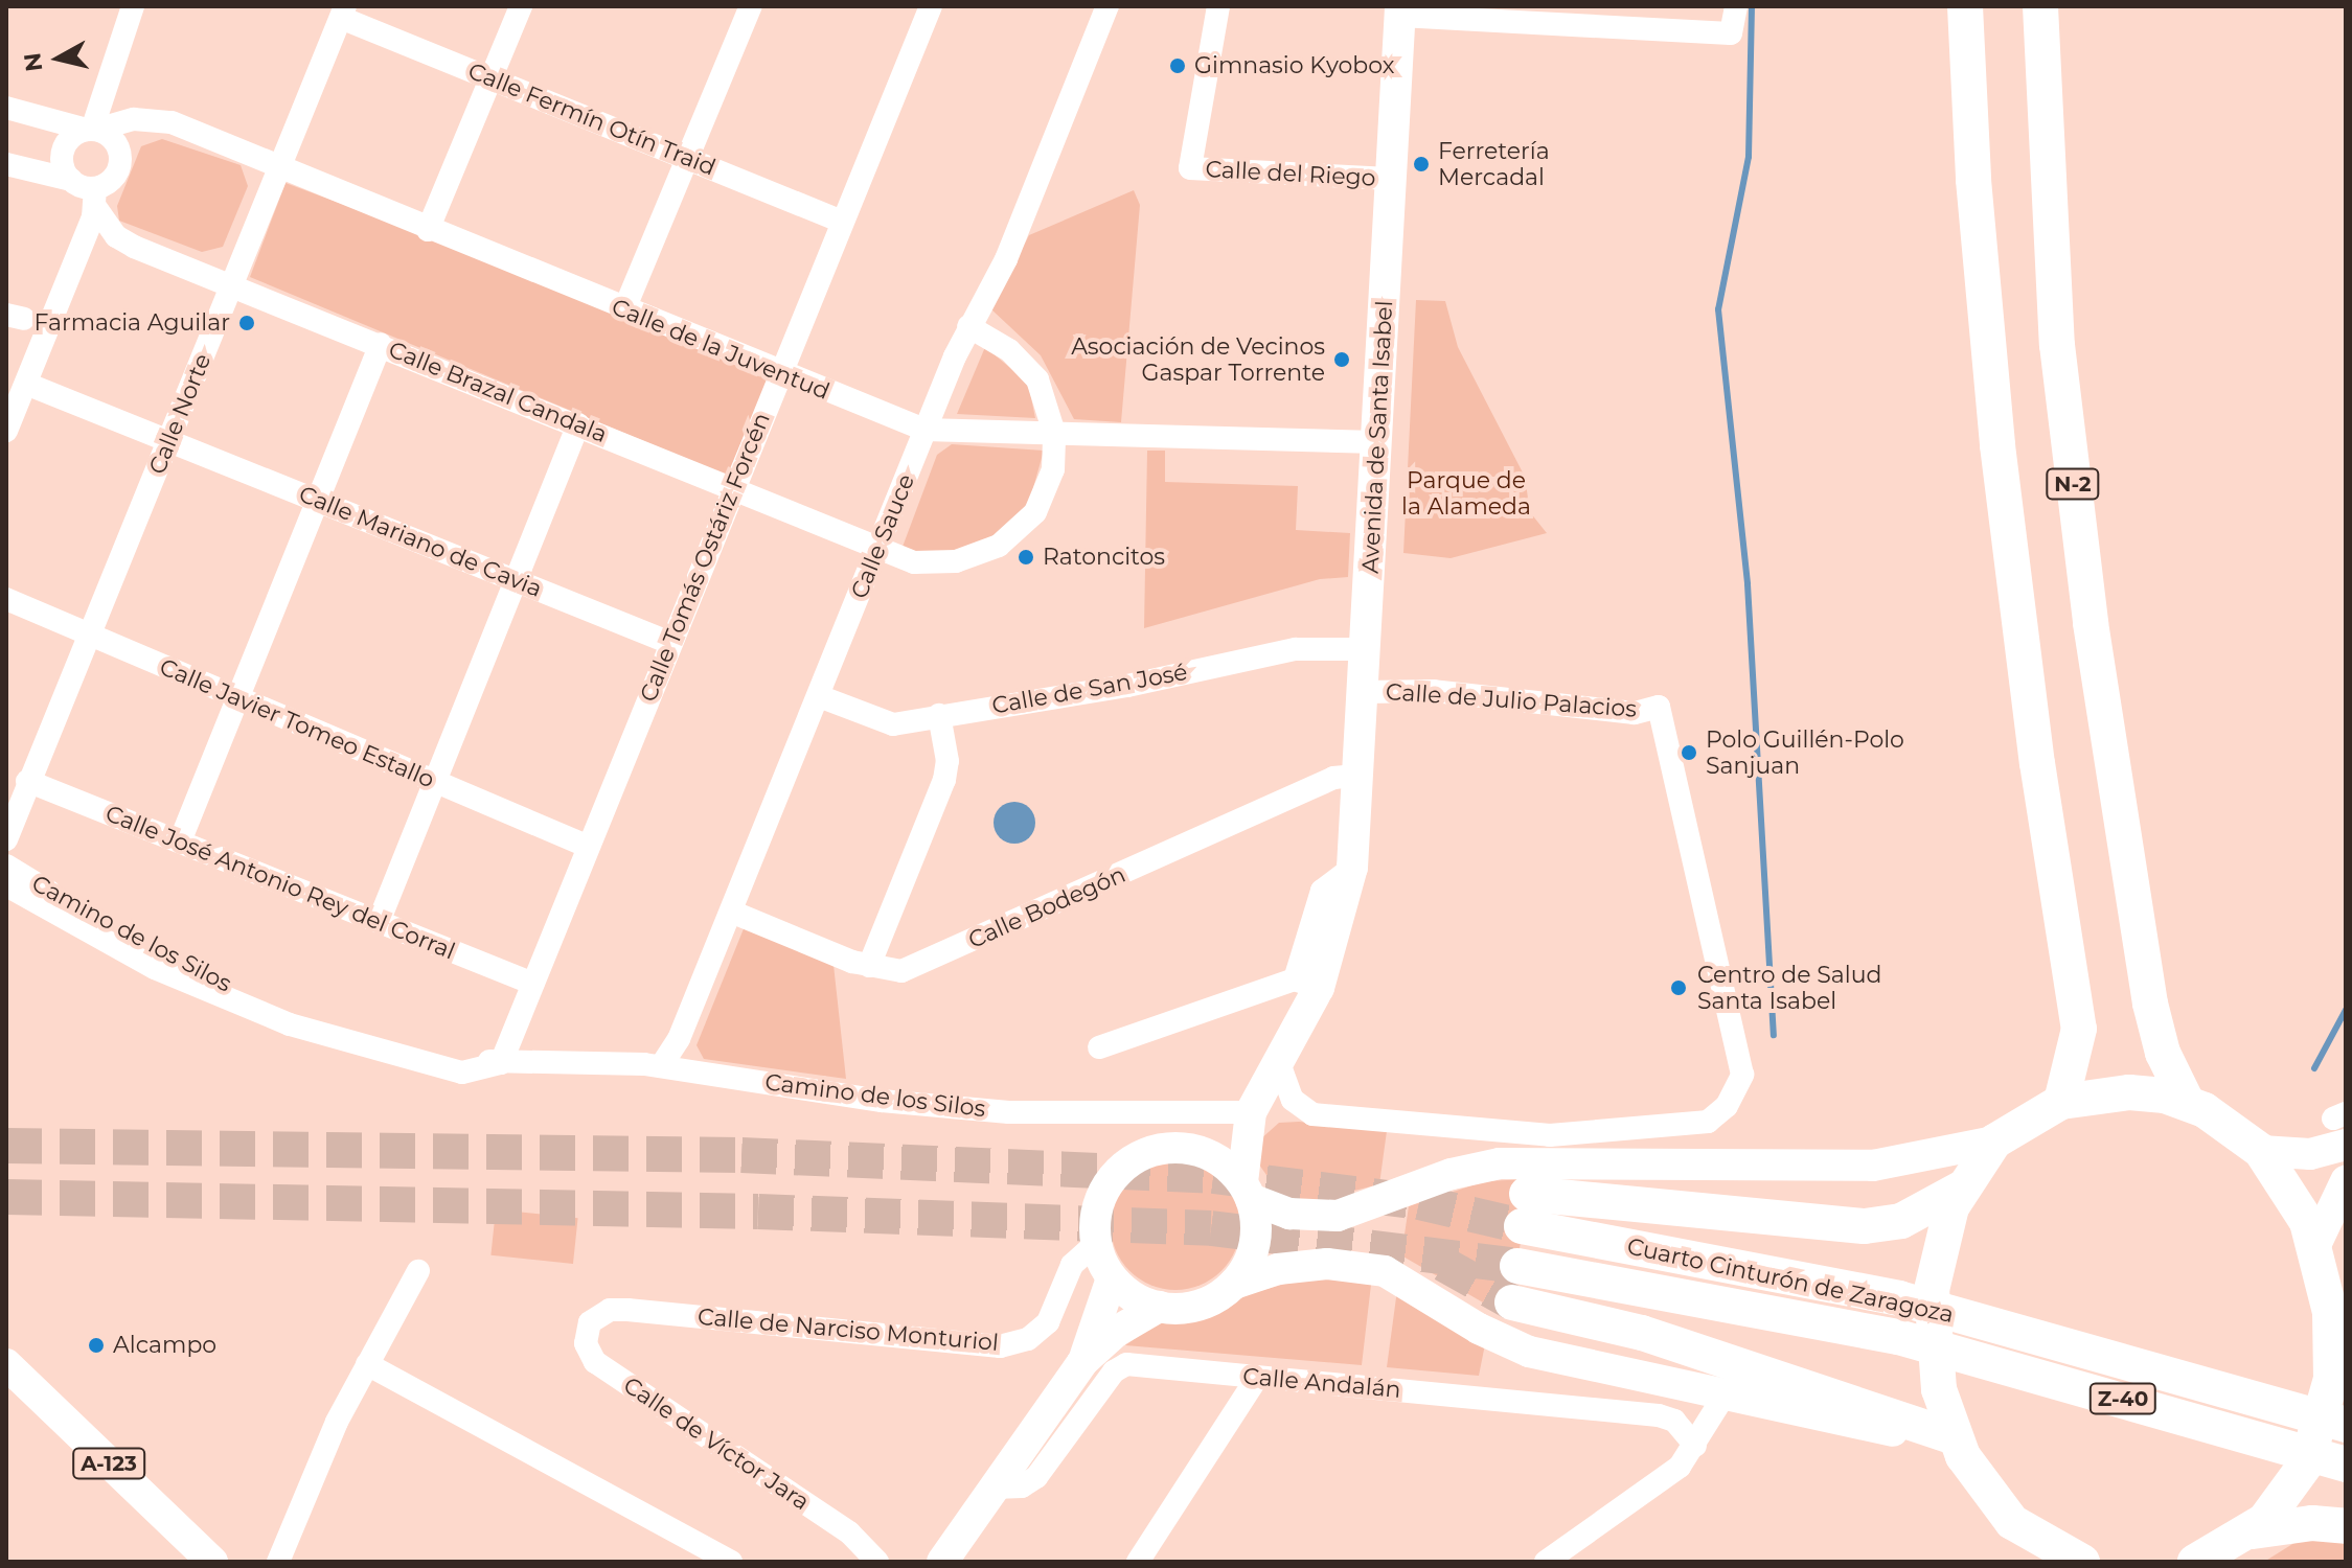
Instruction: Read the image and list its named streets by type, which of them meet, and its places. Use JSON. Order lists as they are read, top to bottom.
{
  "streets": {
    "highway": ["N-2", "Cuarto Cinturón de Zaragoza", "Z-40"],
    "main road": ["Avenida de Santa Isabel", "A-123"],
    "street": [
      "Calle Fermín Otín Traid",
      "Calle del Riego",
      "Calle de la Juventud",
      "Calle Brazal Candala",
      "Calle Norte",
      "Calle Sauce",
      "Calle Mariano de Cavia",
      "Calle Tomás Ostáriz Forcén",
      "Calle de San José",
      "Calle de Julio Palacios",
      "Calle Javier Tomeo Estallo",
      "Calle José Antonio Rey del Corral",
      "Calle Bodegón",
      "Camino de los Silos",
      "Calle de Narciso Monturiol",
      "Calle Andalán",
      "Calle de Víctor Jara"
    ]
  },
  "crossings": [
    ["Calle Fermín Otín Traid", "Calle Norte"],
    ["Calle Fermín Otín Traid", "Calle Tomás Ostáriz Forcén"],
    ["Calle del Riego", "Avenida de Santa Isabel"],
    ["Calle de la Juventud", "Calle Brazal Candala"],
    ["Calle de la Juventud", "Calle Norte"],
    ["Calle de la Juventud", "Avenida de Santa Isabel"],
    ["Calle de la Juventud", "Calle Sauce"],
    ["Calle de la Juventud", "Calle Tomás Ostáriz Forcén"],
    ["Calle Brazal Candala", "Calle Norte"],
    ["Calle Brazal Candala", "Calle Sauce"],
    ["Calle Brazal Candala", "Calle Tomás Ostáriz Forcén"],
    ["Calle Norte", "Calle Mariano de Cavia"],
    ["Calle Norte", "Calle Javier Tomeo Estallo"],
    ["Calle Norte", "Calle José Antonio Rey del Corral"],
    ["Avenida de Santa Isabel", "Calle de San José"],
    ["Avenida de Santa Isabel", "Calle de Julio Palacios"],
    ["Avenida de Santa Isabel", "Calle Bodegón"],
    ["Avenida de Santa Isabel", "Camino de los Silos"],
    ["Avenida de Santa Isabel", "Calle de Narciso Monturiol"],
    ["Calle Sauce", "Calle de San José"],
    ["Calle Sauce", "Calle Bodegón"],
    ["Calle Sauce", "Camino de los Silos"],
    ["Calle Mariano de Cavia", "Calle Tomás Ostáriz Forcén"],
    ["Calle Tomás Ostáriz Forcén", "Calle Javier Tomeo Estallo"],
    ["Calle Tomás Ostáriz Forcén", "Calle José Antonio Rey del Corral"],
    ["Calle Tomás Ostáriz Forcén", "Camino de los Silos"],
    ["Calle de Narciso Monturiol", "Calle de Víctor Jara"]
  ],
  "parks": ["Parque de la Alameda"],
  "places": [
    "Gimnasio Kyobox",
    "Ferretería Mercadal",
    "Farmacia Aguilar",
    "Asociación de Vecinos Gaspar Torrente",
    "Ratoncitos",
    "Polo Guillén-Polo Sanjuan",
    "Centro de Salud Santa Isabel",
    "Alcampo"
  ],
  "north": "left"
}
